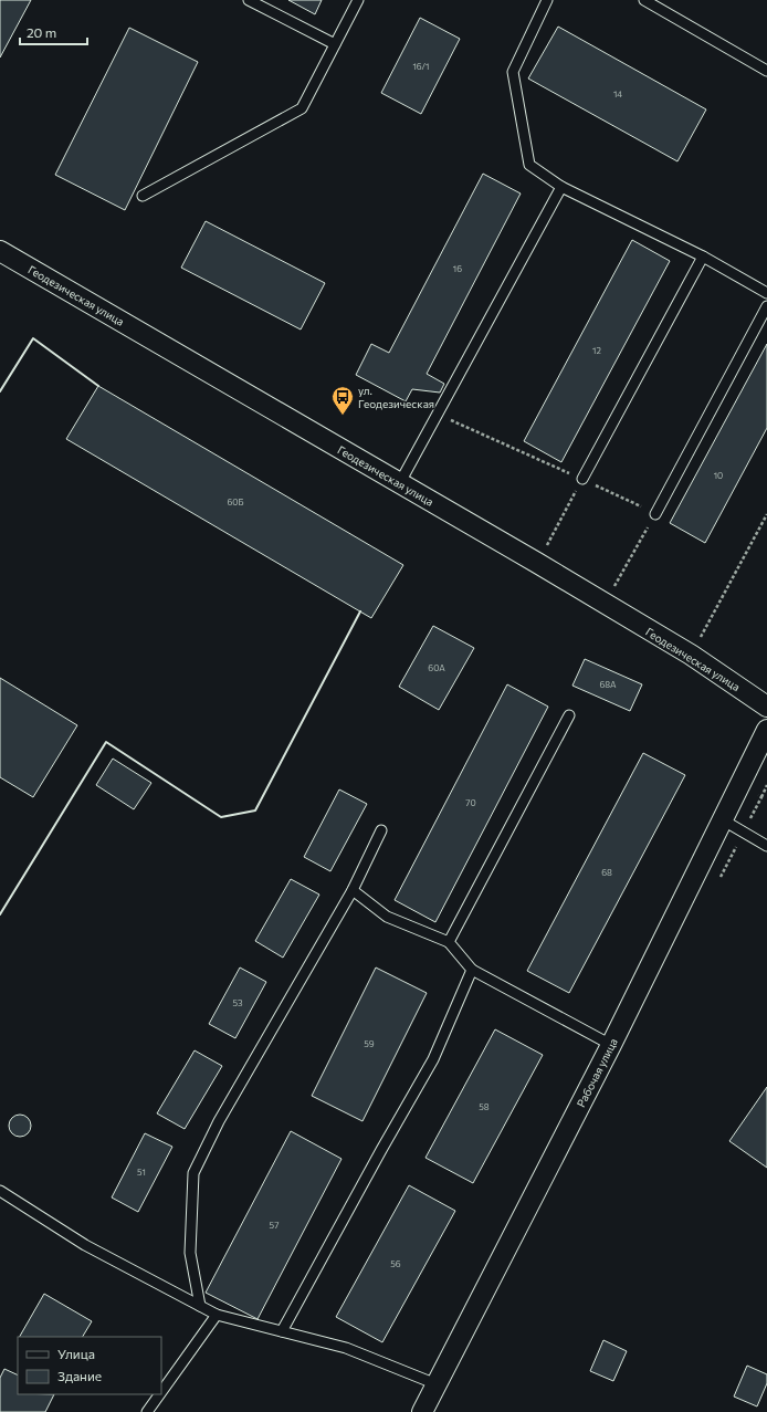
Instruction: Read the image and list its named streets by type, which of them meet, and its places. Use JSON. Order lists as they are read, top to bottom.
{
  "streets": {
    "street": ["Геодезическая улица", "Рабочая улица"]
  },
  "places": {
    "bus stop": ["ул. Геодезическая"]
  },
  "house_numbers": [
    "16/1",
    "14",
    "16",
    "12",
    "10",
    "60Б",
    "60А",
    "68А",
    "70",
    "68",
    "53",
    "59",
    "58",
    "51",
    "57",
    "56"
  ],
  "legend": ["Улица", "Здание"],
  "scale_bar": "20 m"
}
